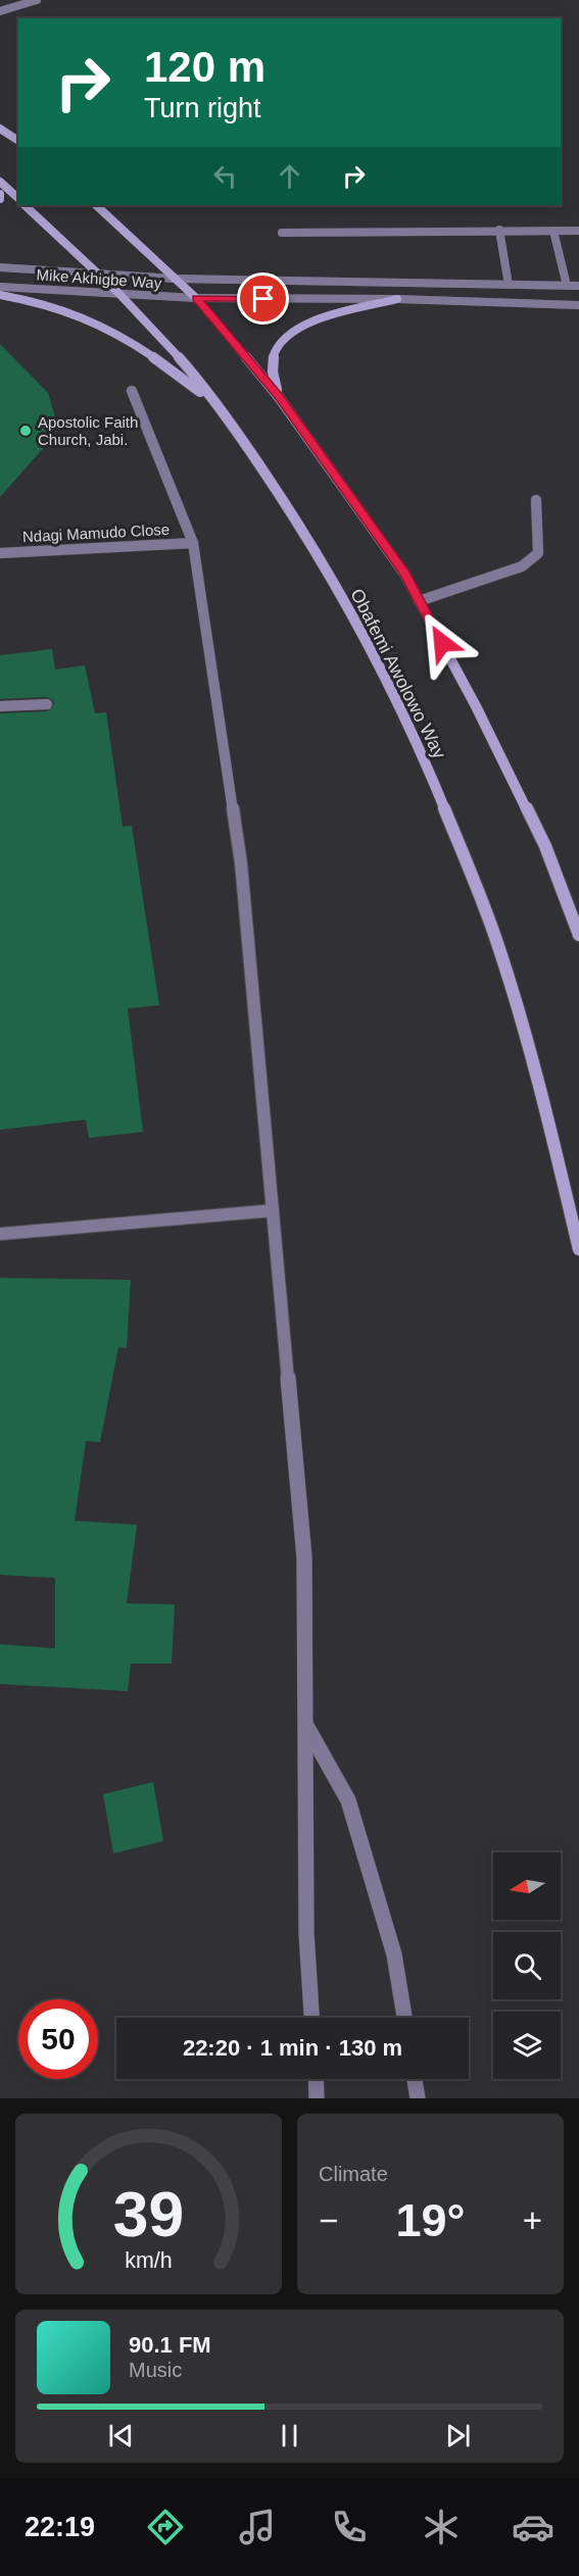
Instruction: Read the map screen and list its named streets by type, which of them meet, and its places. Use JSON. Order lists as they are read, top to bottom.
{
  "streets": {
    "main road": ["Obafemi Awolowo Way"],
    "street": ["Mike Akhigbe Way", "Ndagi Mamudo Close"]
  },
  "crossings": [
    ["Mike Akhigbe Way", "Obafemi Awolowo Way"]
  ],
  "places": ["Apostolic Faith Church, Jabi."],
  "north": "left",
  "page": {
    "turn": ["120 m", "Turn right"],
    "limit": "50",
    "trip": "22:20 · 1 min · 130 m",
    "tile": "Climate",
    "heat": ["−", "19°", "+"],
    "song": ["90.1 FM", "Music"],
    "tabs": "22:19",
    "gauge": ["39", "km/h"]
  }
}
